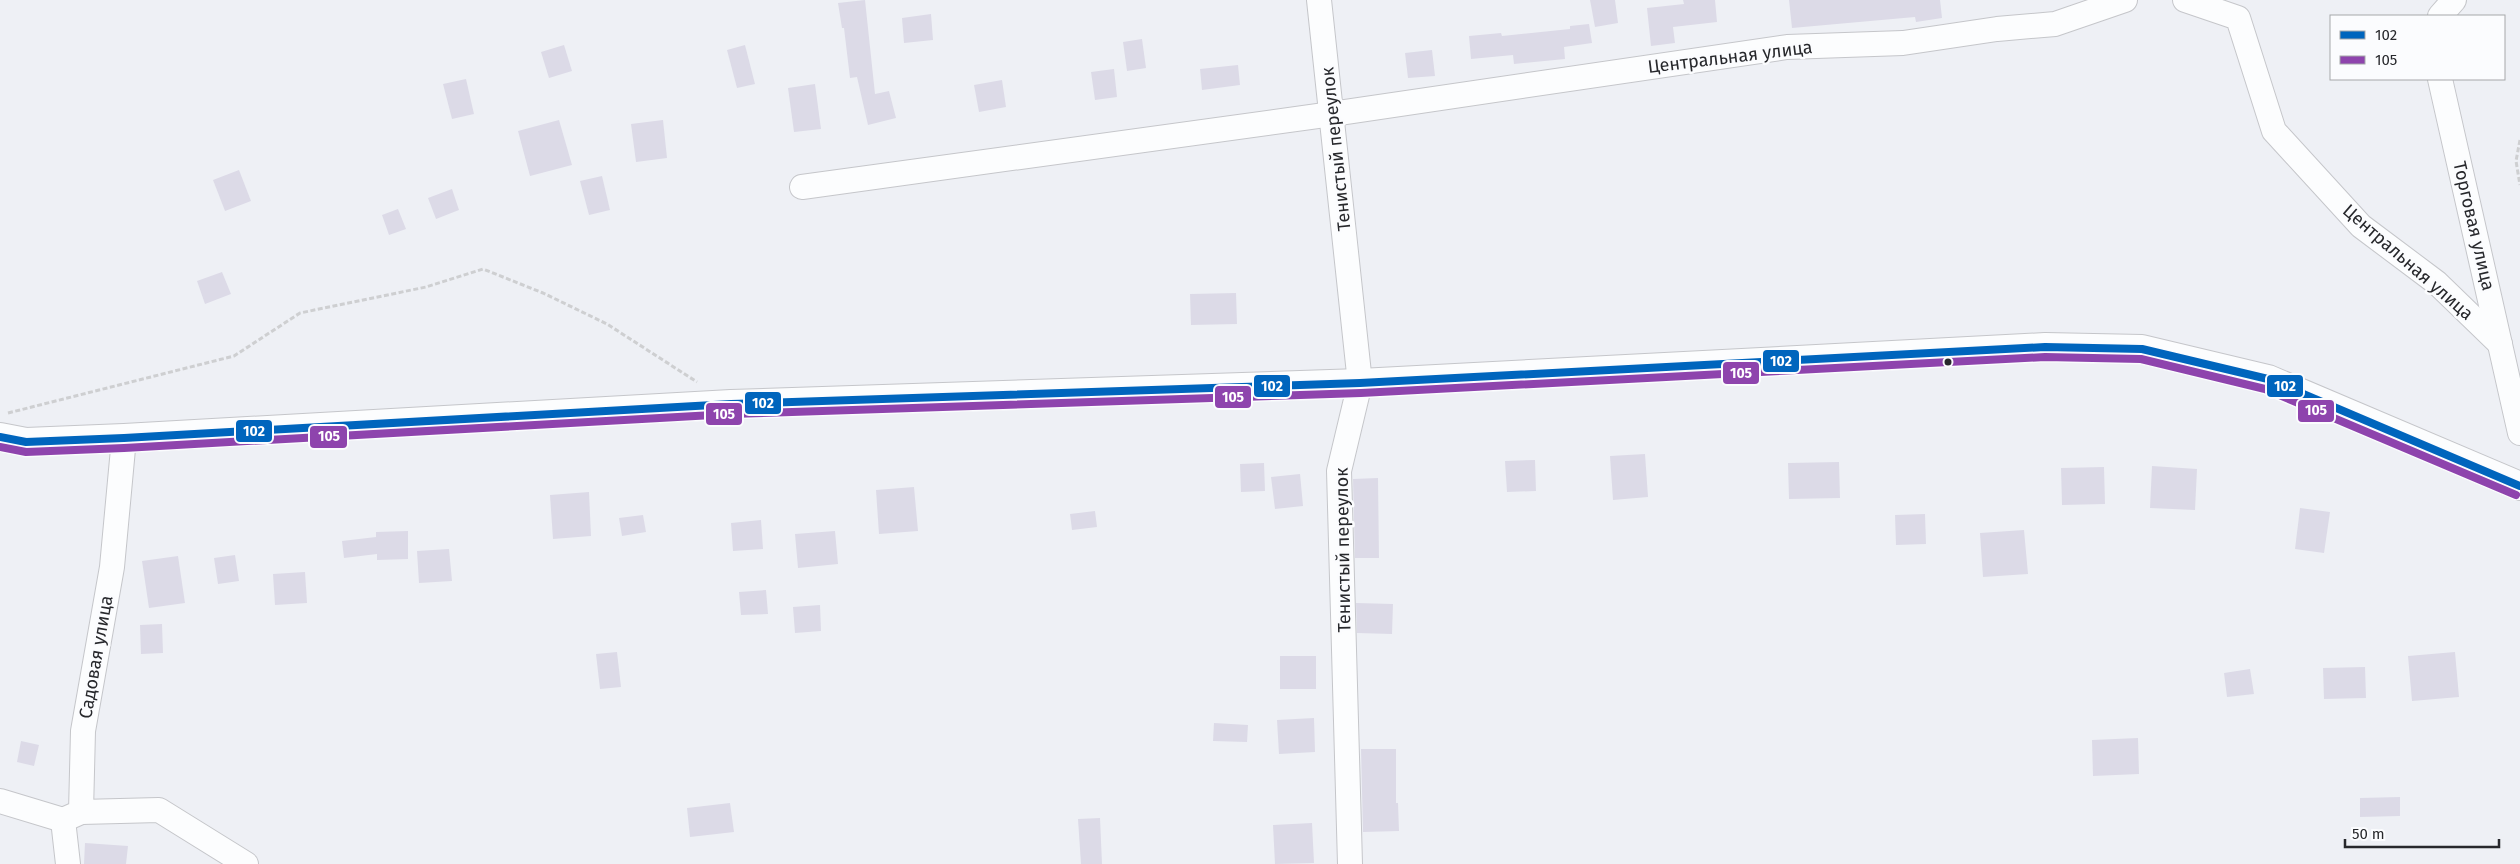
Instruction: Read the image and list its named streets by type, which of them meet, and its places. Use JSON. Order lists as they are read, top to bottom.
{
  "streets": {
    "street": [
      "Центральная улица",
      "Тенистый переулок",
      "Торговая улица",
      "Садовая улица"
    ]
  },
  "crossings": [
    ["Центральная улица", "Тенистый переулок"],
    ["Центральная улица", "Торговая улица"]
  ],
  "lines": ["transit line 102", "transit line 105"],
  "legend": ["102", "105"],
  "scale_bar": "50 m"
}
